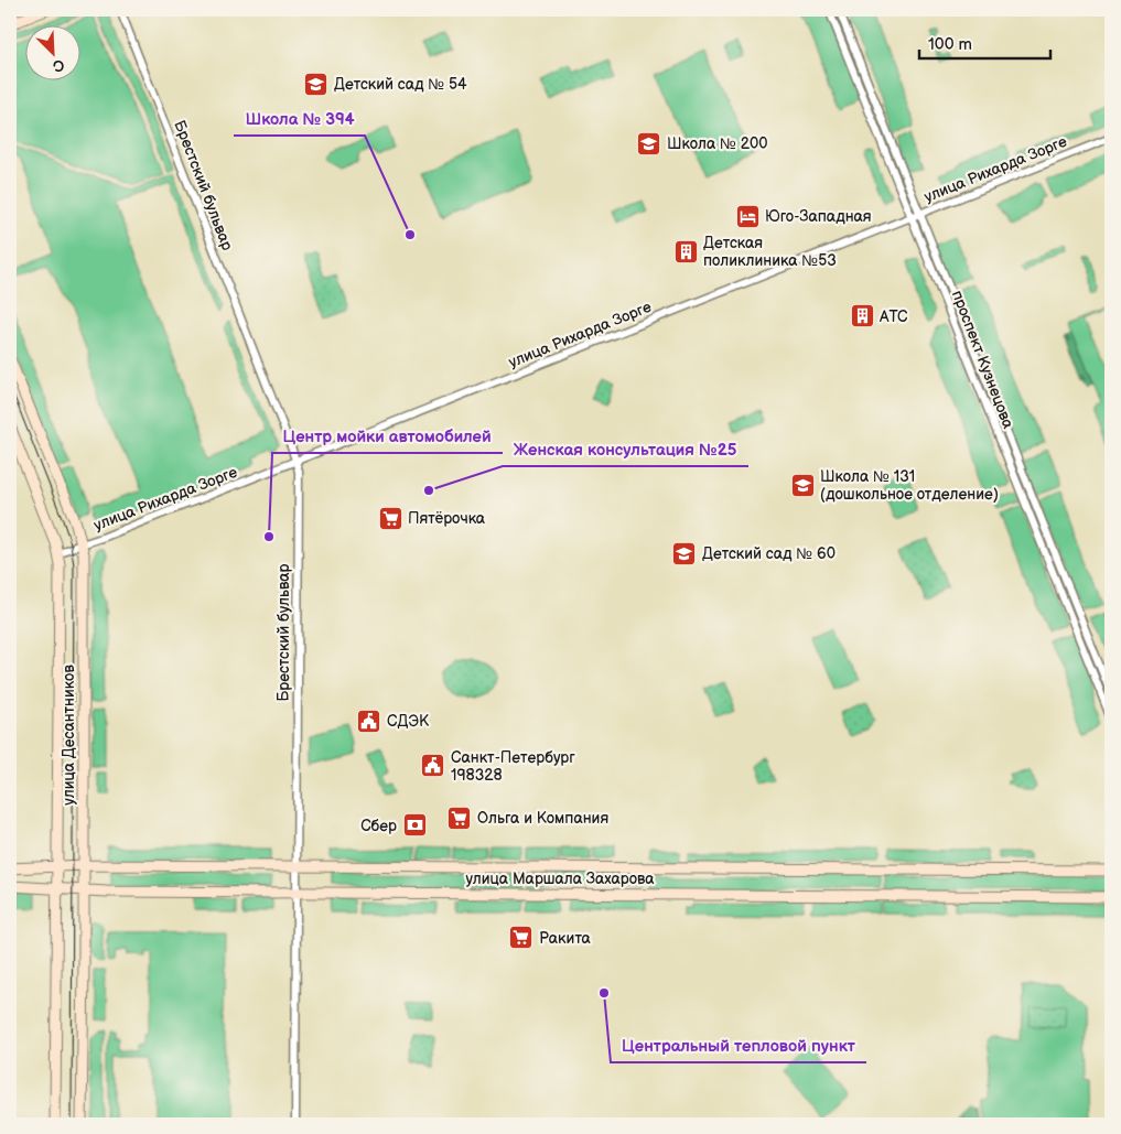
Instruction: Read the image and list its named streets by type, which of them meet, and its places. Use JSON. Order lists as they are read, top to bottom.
{
  "streets": {
    "street": [
      "улица Рихарда Зорге",
      "Брестский бульвар",
      "проспект Кузнецова",
      "улица Десантников",
      "улица Маршала Захарова"
    ]
  },
  "crossings": [
    ["улица Рихарда Зорге", "Брестский бульвар"],
    ["улица Рихарда Зорге", "проспект Кузнецова"],
    ["улица Рихарда Зорге", "улица Десантников"],
    ["Брестский бульвар", "улица Маршала Захарова"],
    ["улица Десантников", "улица Маршала Захарова"]
  ],
  "places": {
    "school or university": [
      "Детский сад № 54",
      "Школа № 200",
      "Школа № 131 (дошкольное отделение)",
      "Детский сад № 60"
    ],
    "hotel": ["Юго-Западная"],
    "other": [
      "Школа № 394",
      "Женская консультация №25",
      "Центр мойки автомобилей",
      "Центральный тепловой пункт"
    ],
    "building": ["Детская поликлиника №53", "АТС"],
    "supermarket": ["Пятёрочка", "Ольга и Компания", "Ракита"],
    "public building": ["СДЭК", "Санкт-Петербург 198328"],
    "bank": ["Сбер"]
  },
  "scale_bar": "100 m",
  "north": "bottom right"
}
